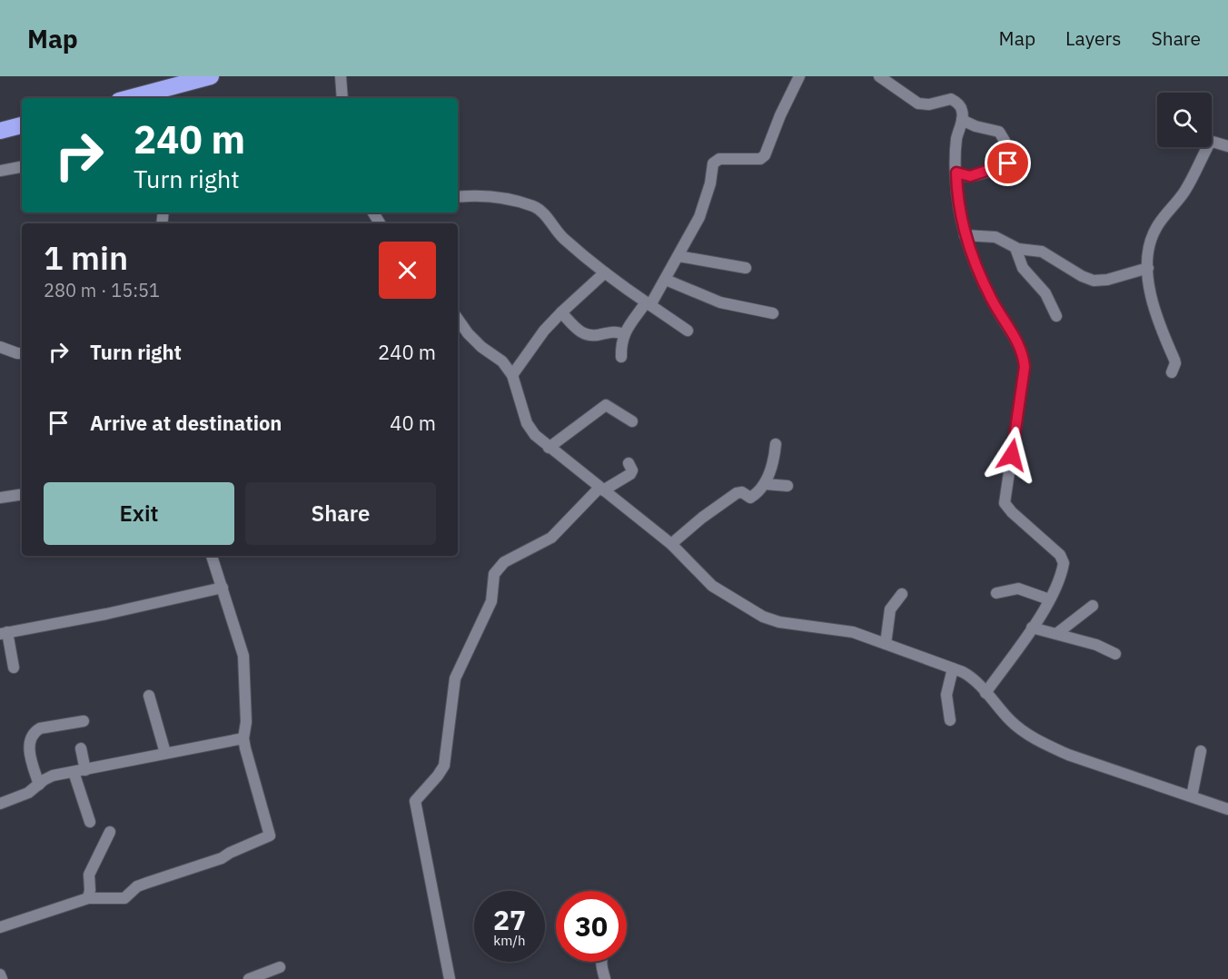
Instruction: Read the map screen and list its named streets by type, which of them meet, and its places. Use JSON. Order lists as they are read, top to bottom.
{
  "page": {
    "header": "Map",
    "nav": ["Map", "Layers", "Share"],
    "turn": ["240 m", "Turn right"],
    "heading": ["1 min", "280 m · 15:51"],
    "list": [
      {
        "name": "Turn right",
        "value": "240 m"
      },
      {
        "name": "Arrive at destination",
        "value": "40 m"
      }
    ],
    "buttons": ["Exit", "Share"],
    "speed": "27 km/h",
    "limit": "30"
  }
}
